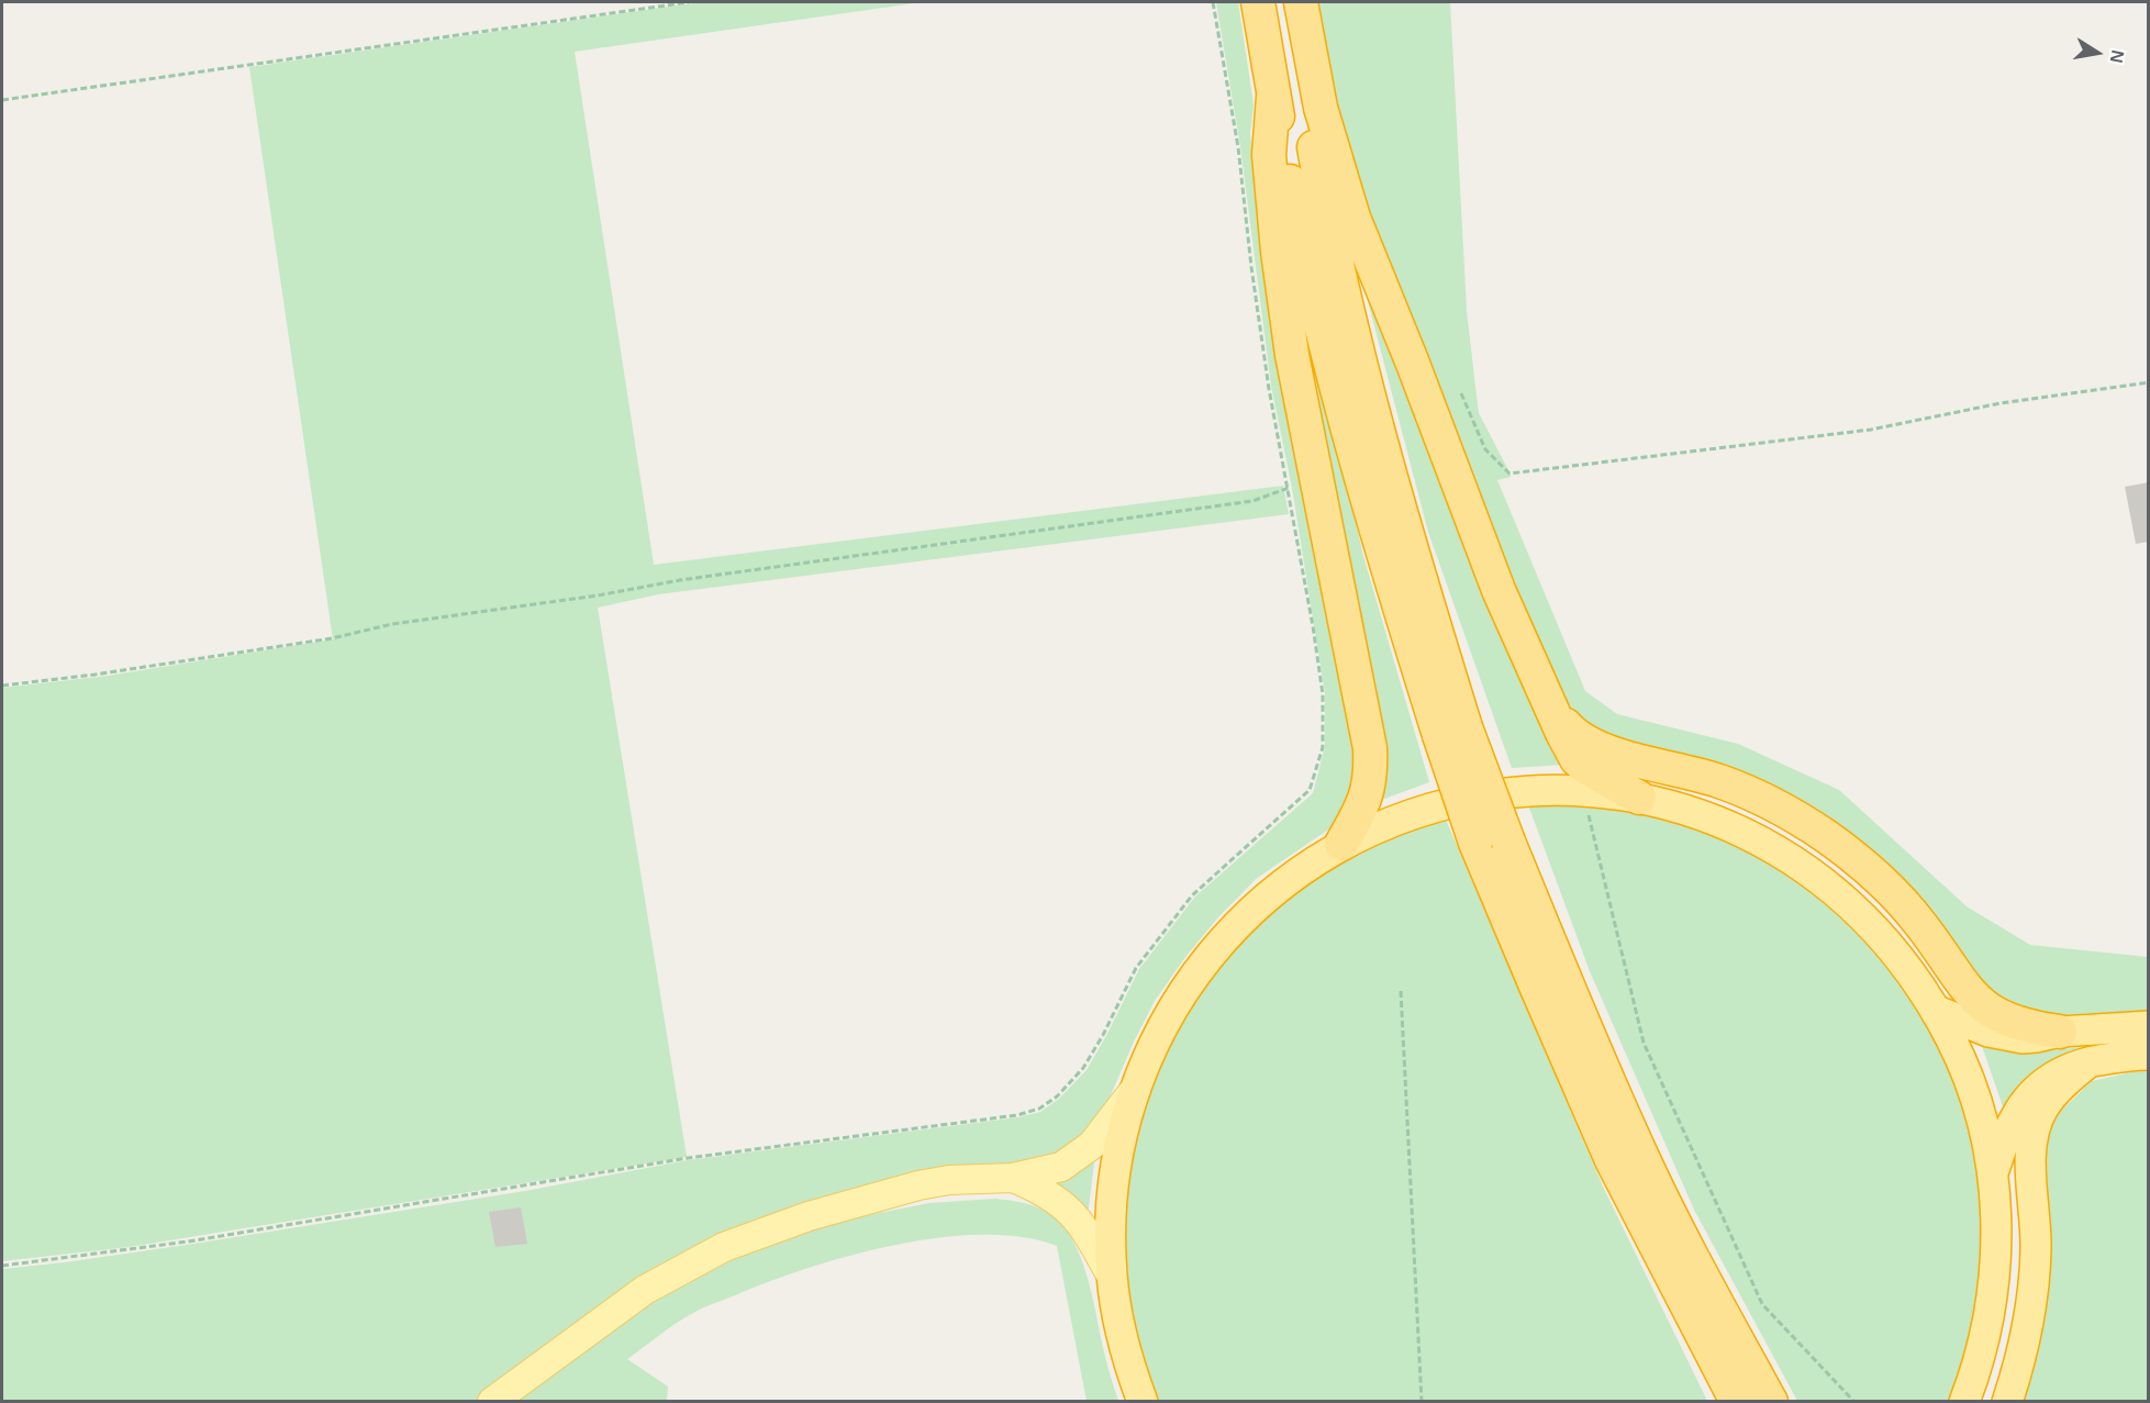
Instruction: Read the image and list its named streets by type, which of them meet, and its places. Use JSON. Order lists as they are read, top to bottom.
{
  "north": "right"
}
